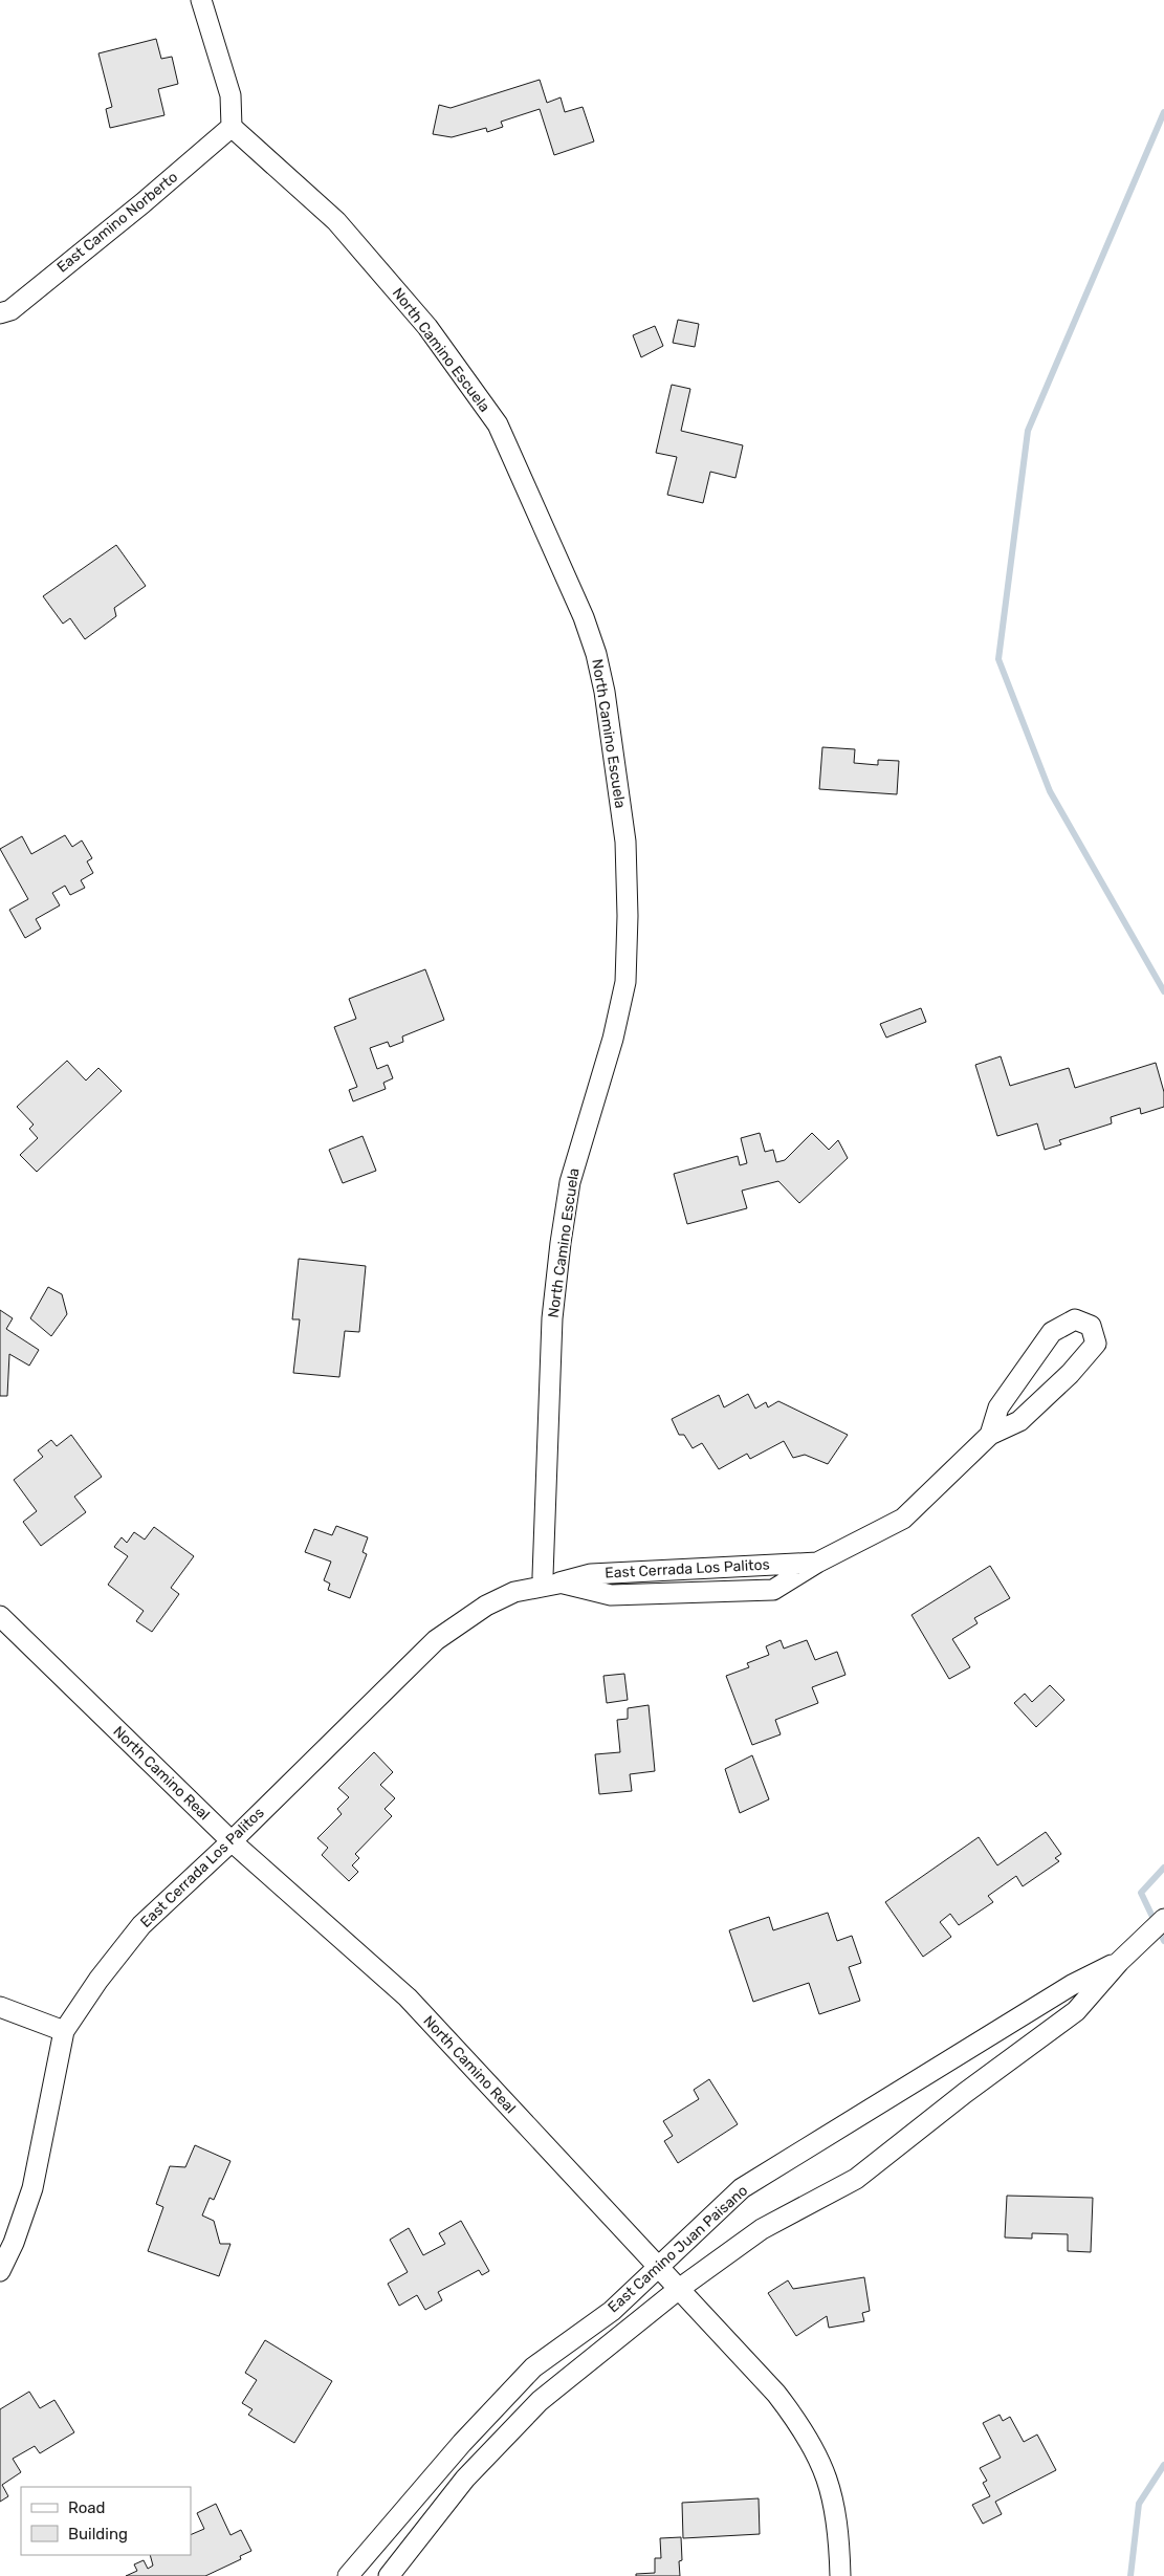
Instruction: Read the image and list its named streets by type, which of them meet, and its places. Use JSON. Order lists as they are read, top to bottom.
{
  "streets": {
    "street": [
      "East Camino Norberto",
      "North Camino Escuela",
      "East Cerrada Los Palitos",
      "North Camino Real",
      "East Camino Juan Paisano"
    ]
  },
  "crossings": [
    ["East Camino Norberto", "North Camino Escuela"],
    ["North Camino Escuela", "East Cerrada Los Palitos"],
    ["East Cerrada Los Palitos", "North Camino Real"],
    ["North Camino Real", "East Camino Juan Paisano"]
  ],
  "legend": ["Road", "Building"]
}
